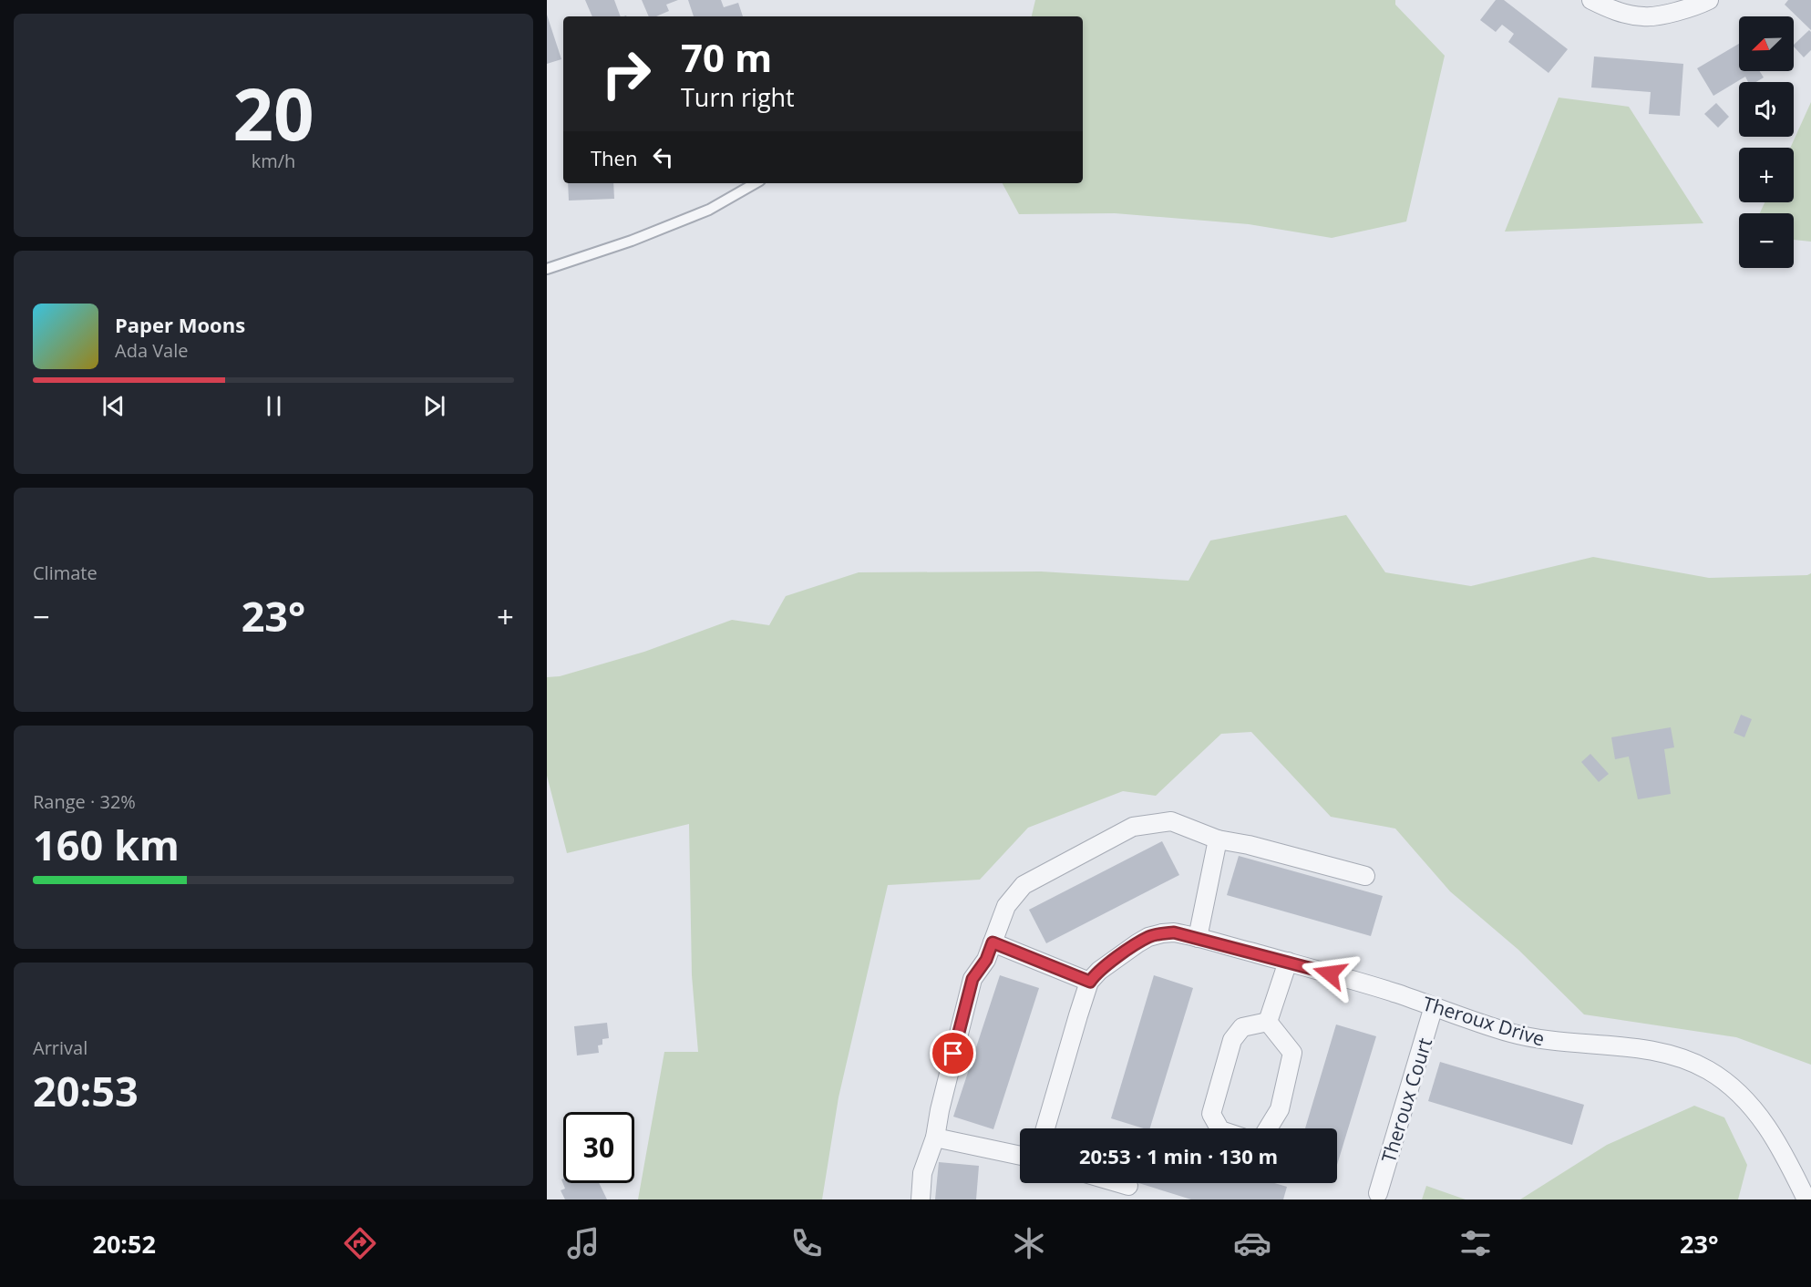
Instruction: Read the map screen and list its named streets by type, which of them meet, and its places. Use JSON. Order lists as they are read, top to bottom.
{
  "streets": {
    "street": ["Theroux Drive", "Theroux Court"]
  },
  "crossings": [
    ["Theroux Drive", "Theroux Court"]
  ],
  "north": "bottom left",
  "page": {
    "tile": [
      ["20", "km/h"],
      "Climate",
      ["Range · 32%", "160 km"],
      ["Arrival", "20:53"]
    ],
    "map_buttons": ["+", "−"],
    "turn": ["70 m", "Turn right"],
    "then": "Then",
    "song": ["Paper Moons", "Ada Vale"],
    "heat": ["−", "23°", "+"],
    "limit": "30",
    "trip": "20:53 · 1 min · 130 m",
    "tabs": ["20:52", "23°"]
  }
}
